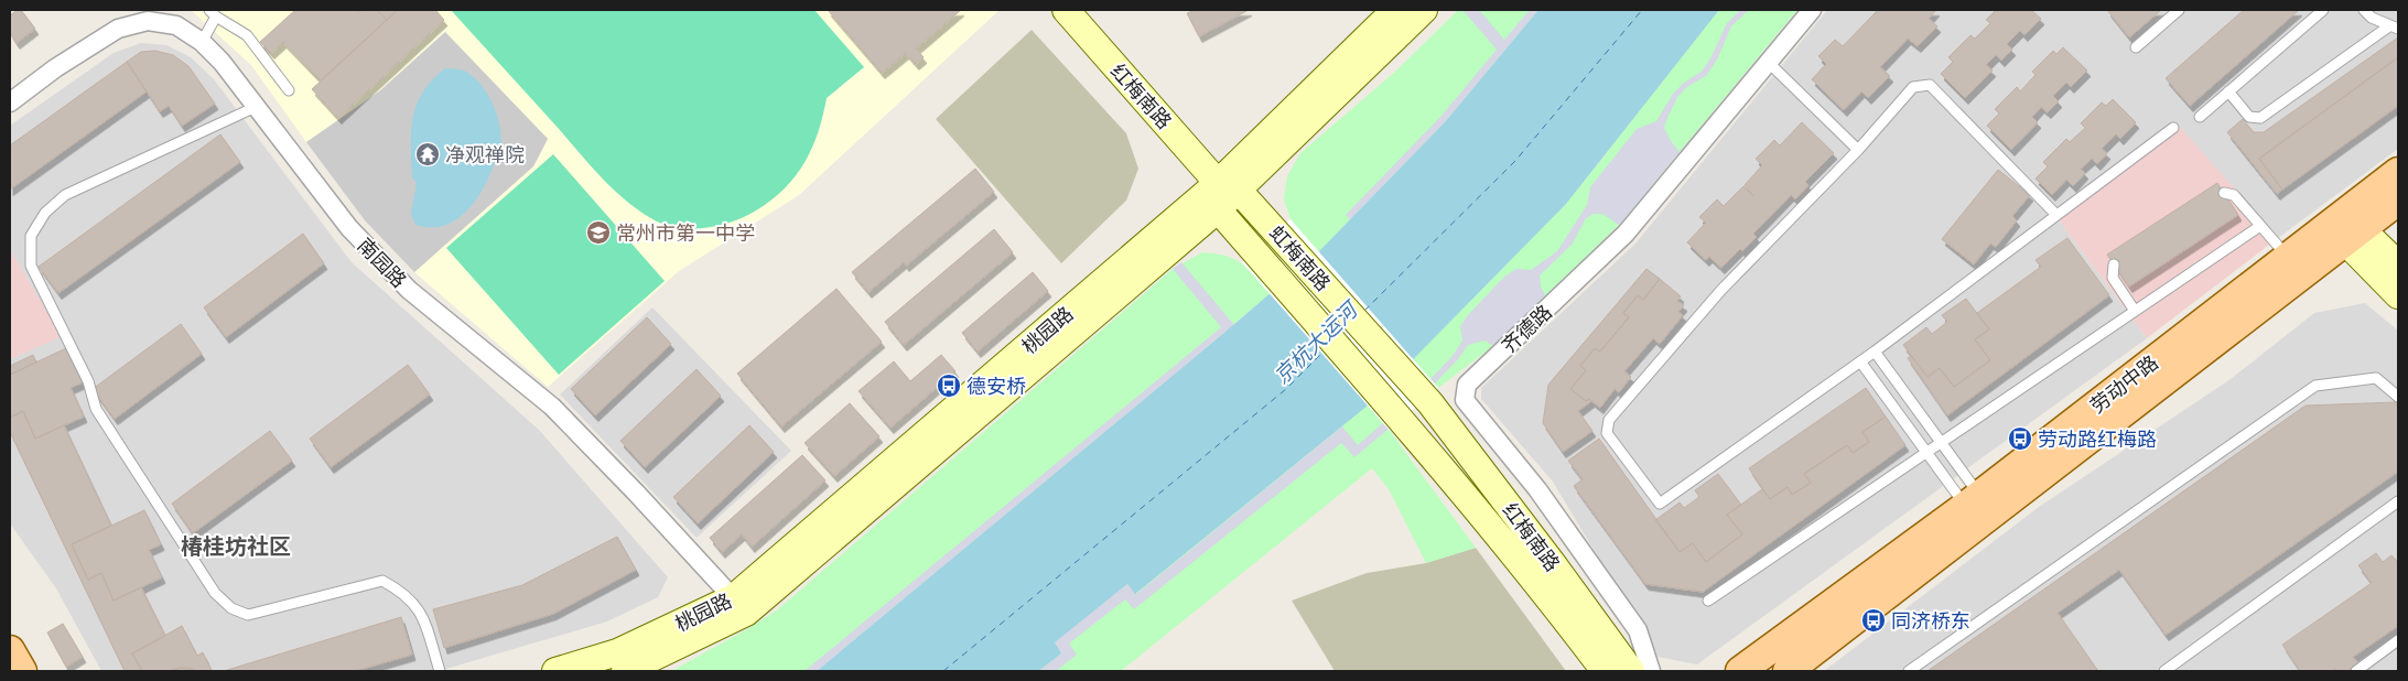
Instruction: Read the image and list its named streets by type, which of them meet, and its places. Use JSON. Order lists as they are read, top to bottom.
{
  "streets": {
    "main road": [
      "红梅南路",
      "虹梅南路",
      "桃园路",
      "劳动中路"
    ],
    "street": ["南园路", "齐德路"]
  },
  "crossings": [
    ["红梅南路", "虹梅南路"],
    ["红梅南路", "桃园路"],
    ["虹梅南路", "桃园路"],
    ["南园路", "桃园路"]
  ],
  "districts": ["椿桂坊社区"],
  "water": ["京杭大运河"],
  "places": {
    "temple": ["净观禅院"],
    "school or university": ["常州市第一中学"],
    "bus stop": ["德安桥", "劳动路红梅路", "同济桥东"]
  }
}
